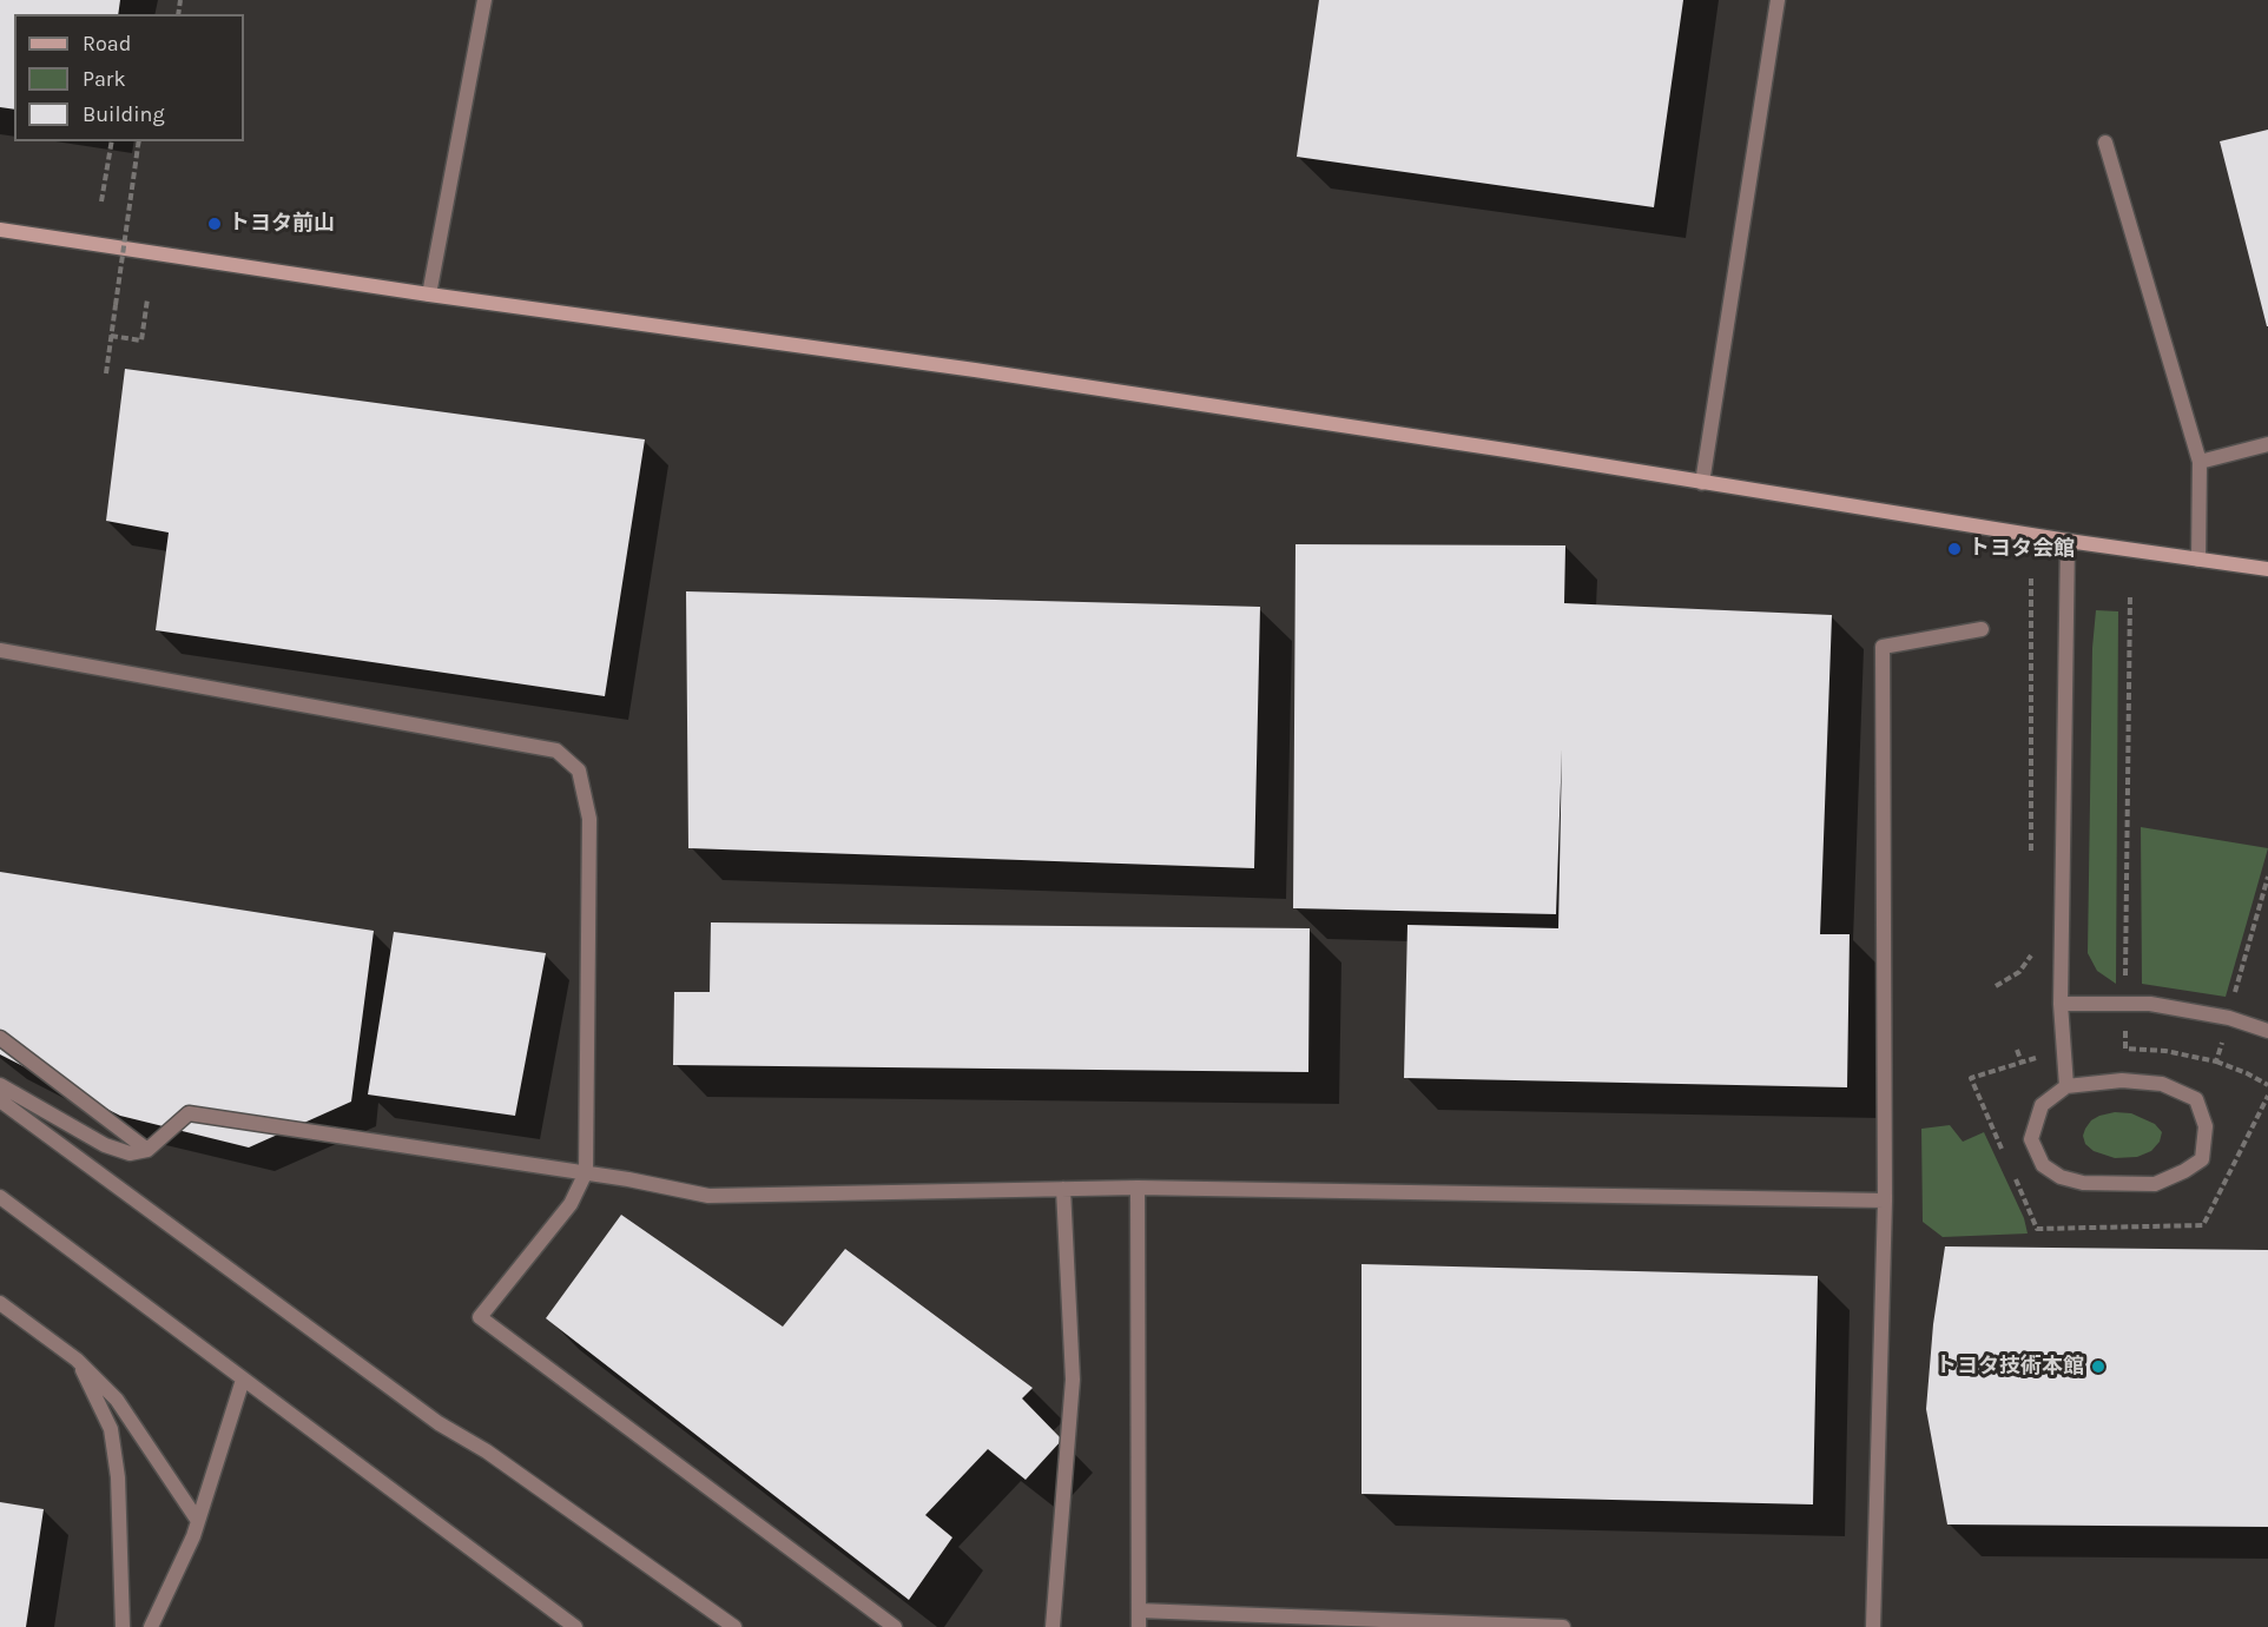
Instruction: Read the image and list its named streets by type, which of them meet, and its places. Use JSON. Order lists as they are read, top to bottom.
{
  "places": ["トヨタ前山", "トヨタ会館", "トヨタ技術本館"],
  "legend": ["Road", "Park", "Building"]
}
